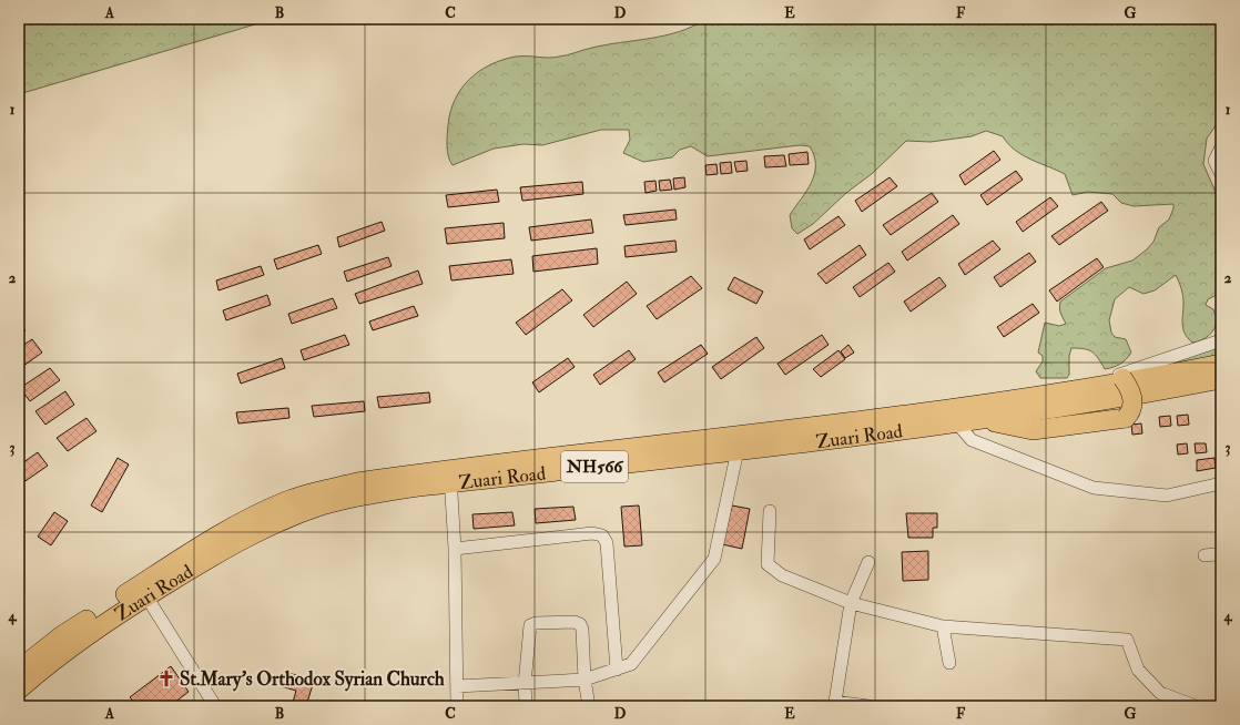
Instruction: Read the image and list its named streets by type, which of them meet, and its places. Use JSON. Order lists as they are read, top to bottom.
{
  "streets": {
    "highway": ["Zuari Road", "NH566"]
  },
  "places": {
    "church": ["St.Mary's Orthodox Syrian Church"]
  },
  "grid": {
    "columns": [
      "A",
      "B",
      "C",
      "D",
      "E",
      "F",
      "G"
    ],
    "rows": [
      "1",
      "2",
      "3",
      "4"
    ]
  }
}
